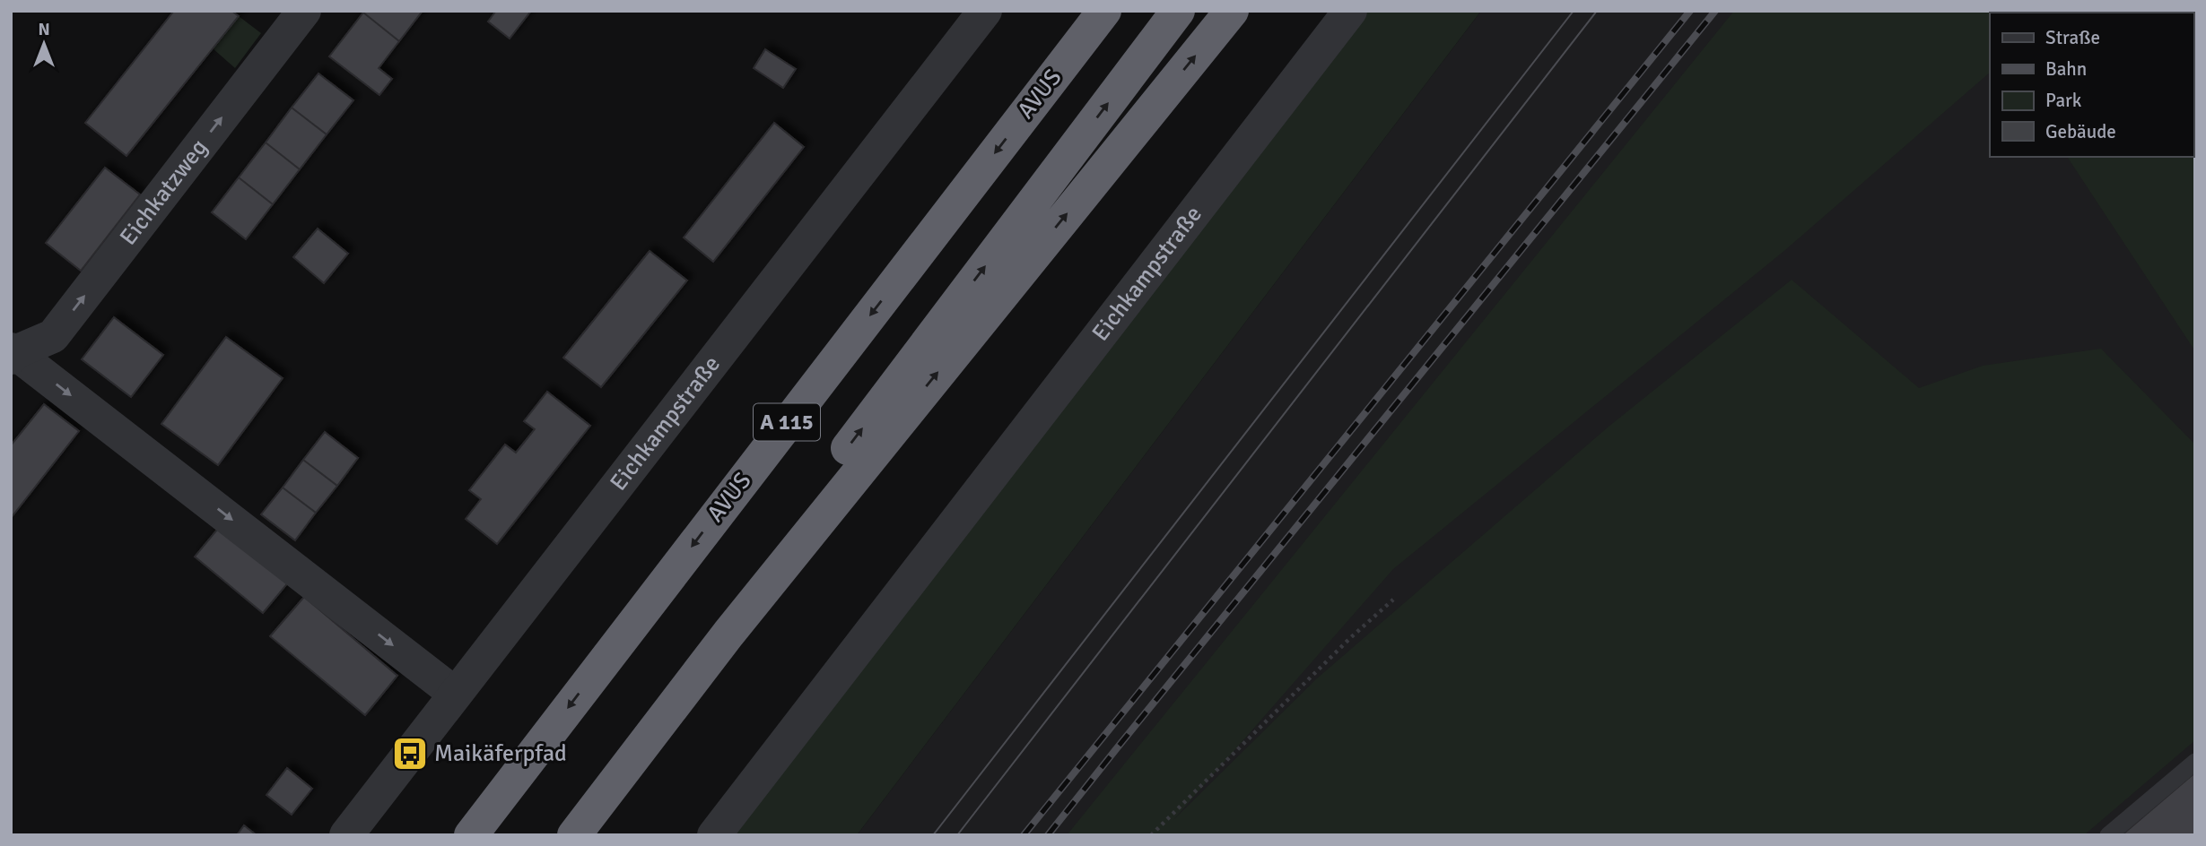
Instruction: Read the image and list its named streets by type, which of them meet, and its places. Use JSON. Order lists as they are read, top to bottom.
{
  "streets": {
    "highway": ["AVUS", "A 115"],
    "street": ["Eichkatzweg", "Eichkampstraße"]
  },
  "one_way": ["Eichkatzweg"],
  "places": {
    "bus stop": ["Maikäferpfad"]
  },
  "legend": [
    "Straße",
    "Bahn",
    "Park",
    "Gebäude"
  ],
  "north": "top"
}
